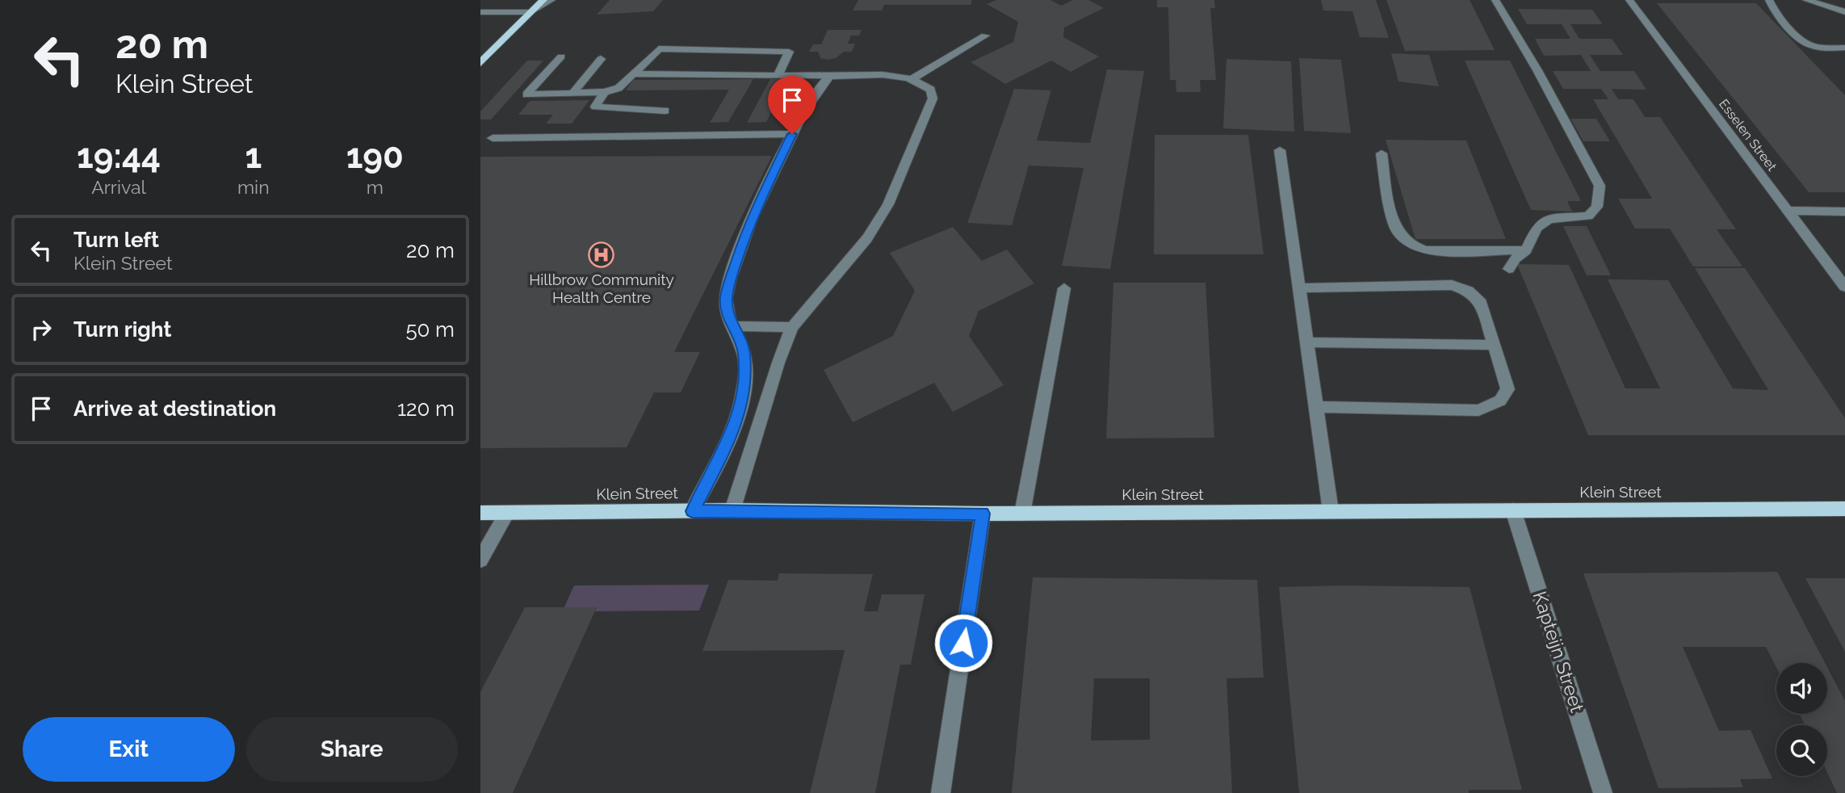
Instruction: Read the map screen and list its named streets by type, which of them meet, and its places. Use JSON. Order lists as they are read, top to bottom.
{
  "streets": {
    "main road": ["Klein Street"],
    "street": ["Esselen Street", "Kapteijn Street"]
  },
  "crossings": [
    ["Klein Street", "Kapteijn Street"]
  ],
  "places": {
    "hospital": ["Hillbrow Community Health Centre"]
  },
  "page": {
    "turn": ["20 m", "Klein Street"],
    "eta": [
      "19:44",
      "Arrival",
      "1",
      "min",
      "190",
      "m"
    ],
    "list": [
      {
        "name": "Turn left",
        "note": "Klein Street",
        "value": "20 m"
      },
      {
        "name": "Turn right",
        "value": "50 m"
      },
      {
        "name": "Arrive at destination",
        "value": "120 m"
      }
    ],
    "buttons": ["Exit", "Share"]
  }
}
